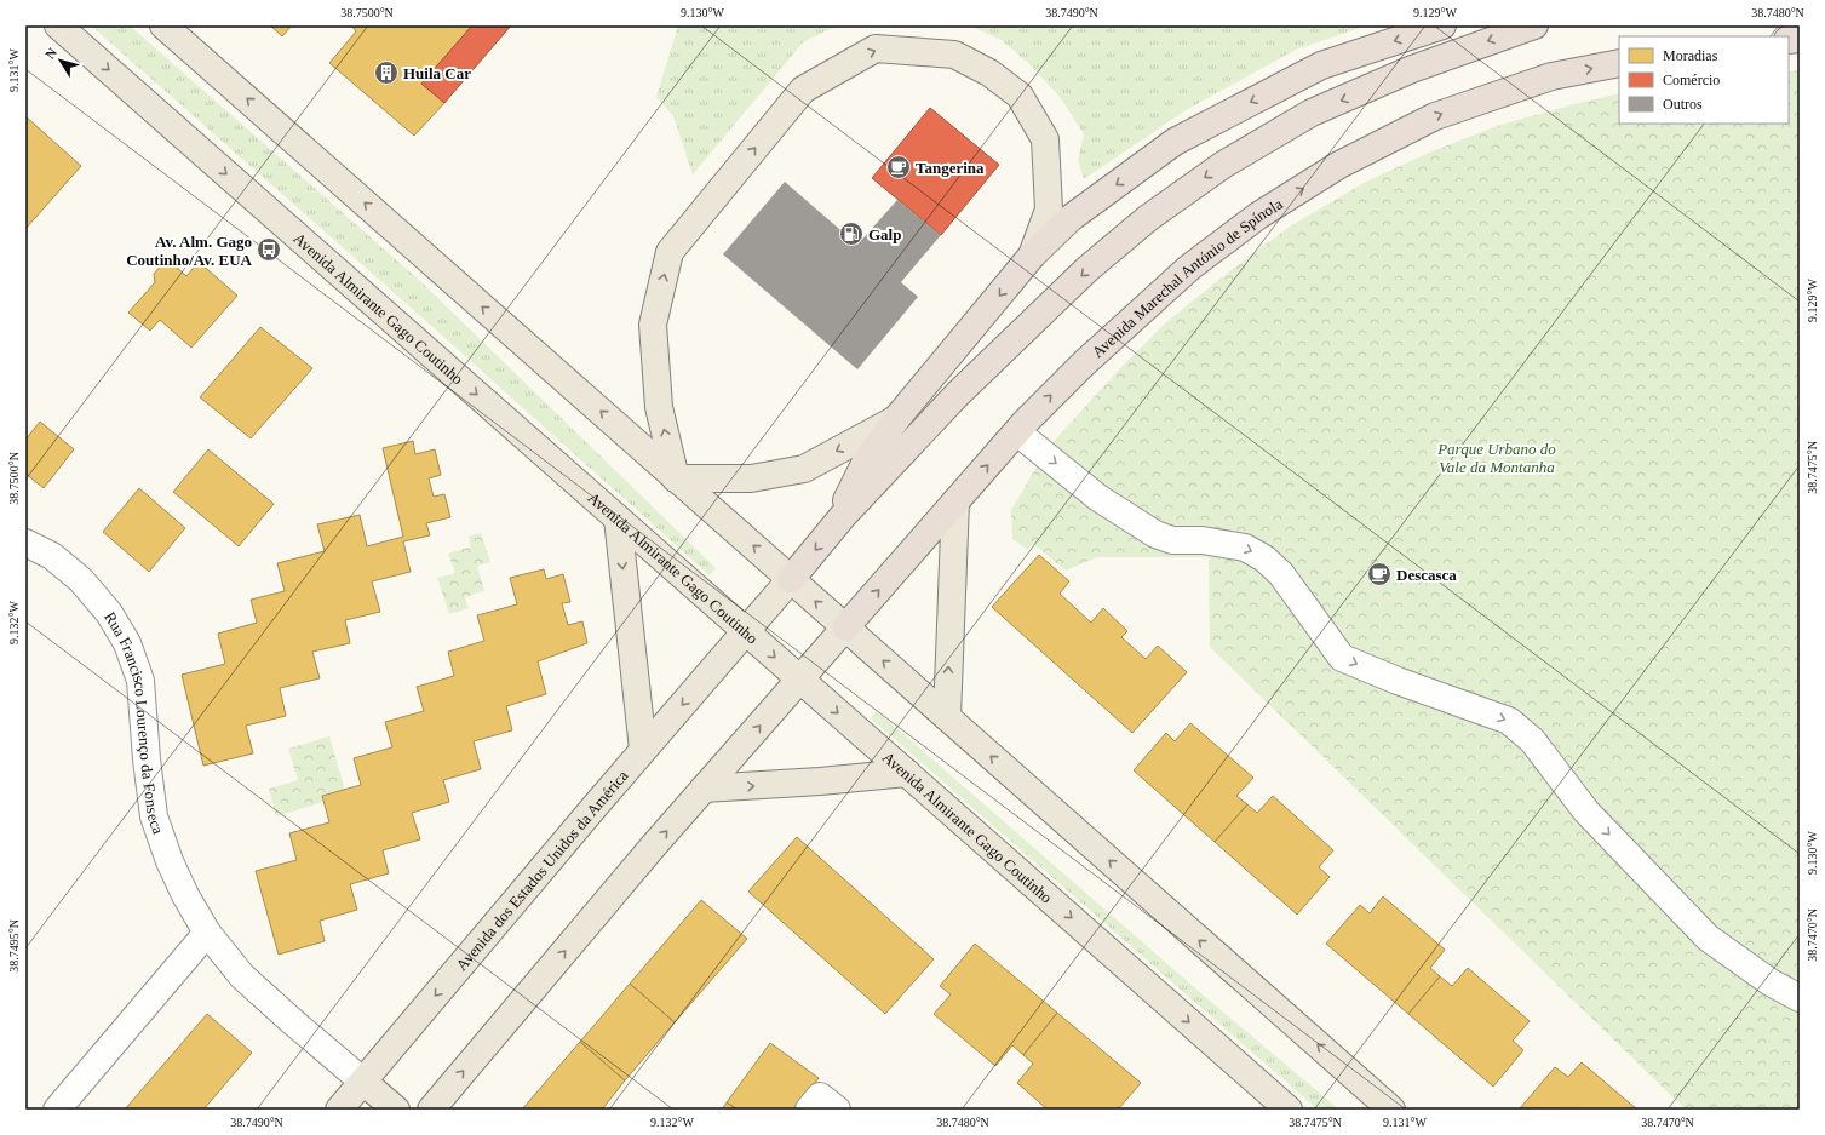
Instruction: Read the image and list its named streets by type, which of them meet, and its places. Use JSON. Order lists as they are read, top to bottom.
{
  "streets": {
    "highway": ["Avenida Marechal António de Spínola"],
    "main road": ["Avenida Almirante Gago Coutinho", "Avenida dos Estados Unidos da América"],
    "street": ["Rua Francisco Lourenço da Fonseca"]
  },
  "crossings": [
    ["Avenida Almirante Gago Coutinho", "Avenida dos Estados Unidos da América"],
    ["Rua Francisco Lourenço da Fonseca", "Avenida dos Estados Unidos da América"]
  ],
  "parks": ["Parque Urbano do Vale da Montanha"],
  "places": {
    "building": ["Huila Car"],
    "cafe": ["Tangerina", "Descasca"],
    "fuel station": ["Galp"],
    "bus stop": ["Av. Alm. Gago Coutinho/Av. EUA"]
  },
  "legend": ["Moradias", "Comércio", "Outros"],
  "north": "top left",
  "coordinates": [
    "38.7500°N",
    "9.130°W",
    "38.7490°N",
    "9.129°W",
    "38.7480°N",
    "9.131°W",
    "38.7475°N",
    "9.132°W",
    "38.7470°N",
    "38.7495°N"
  ]
}
